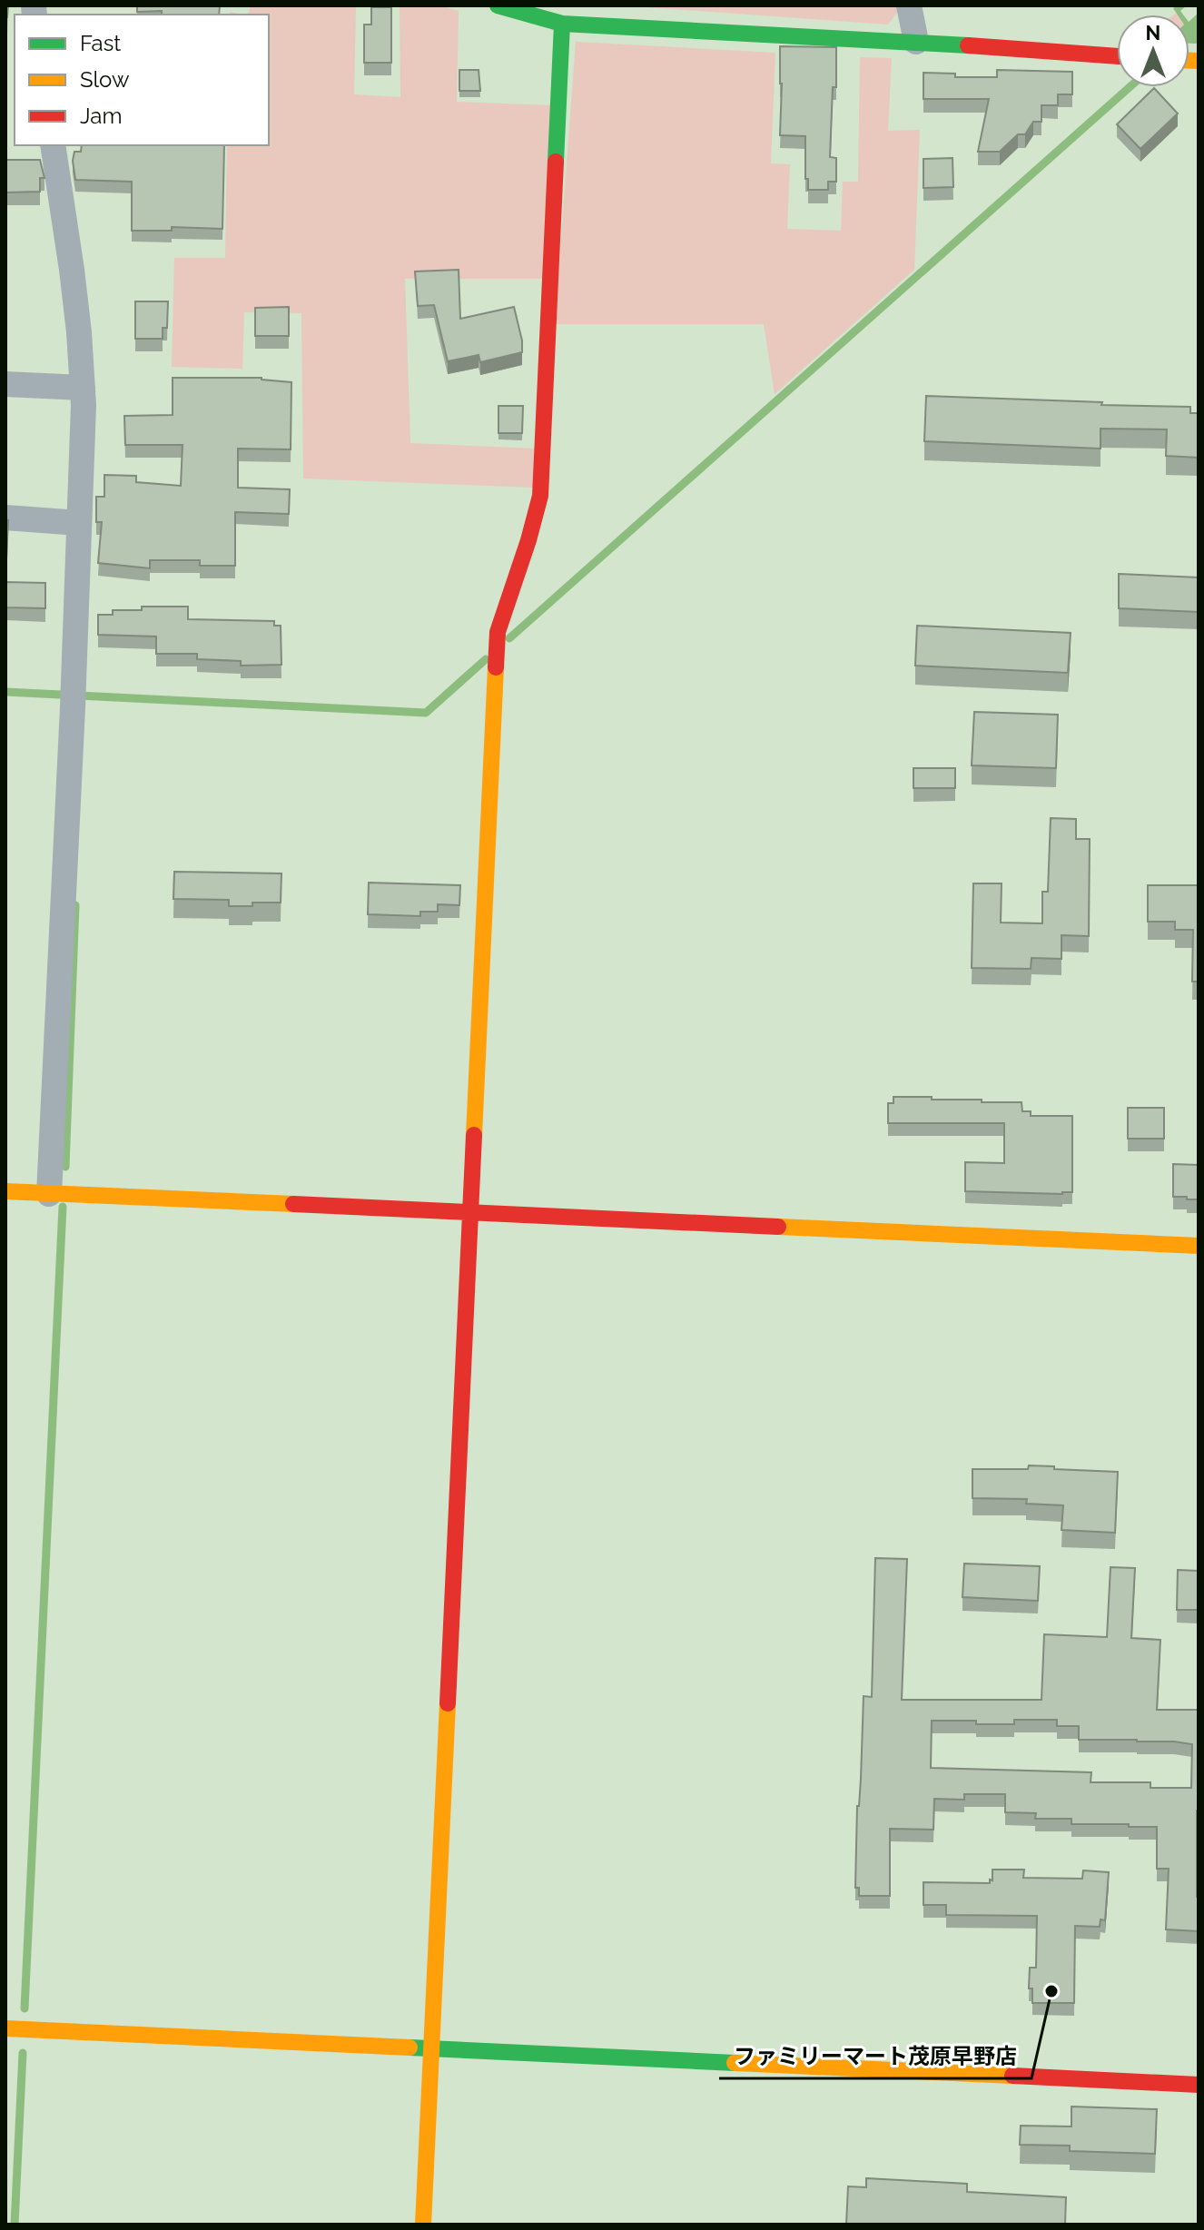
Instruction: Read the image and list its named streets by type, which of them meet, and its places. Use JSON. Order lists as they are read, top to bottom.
{
  "places": ["ファミリーマート茂原早野店"],
  "legend": ["Fast", "Slow", "Jam"],
  "north": "top"
}
